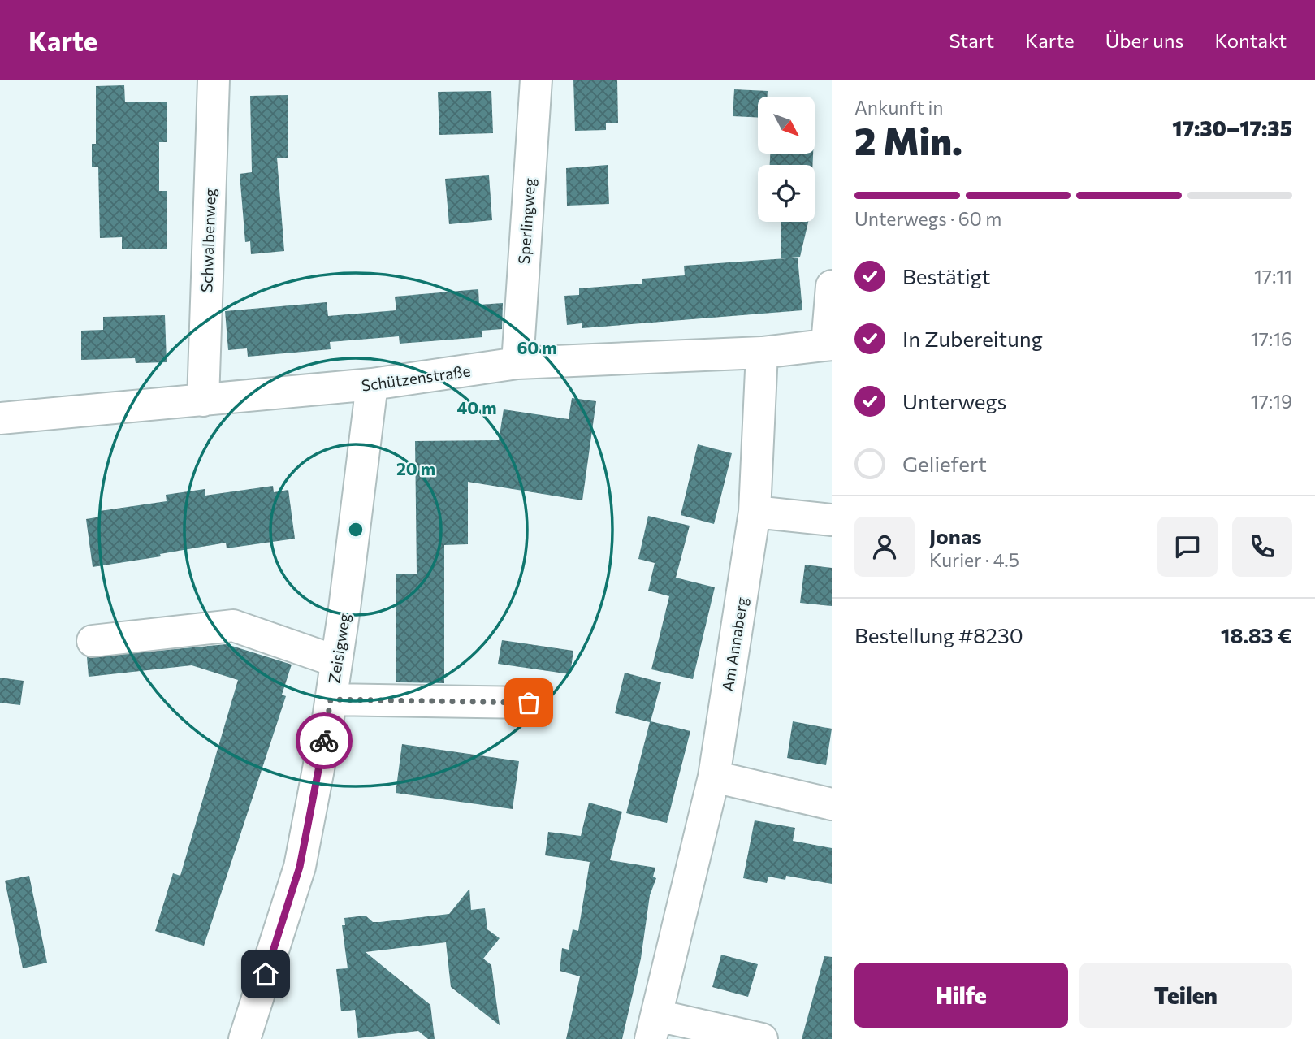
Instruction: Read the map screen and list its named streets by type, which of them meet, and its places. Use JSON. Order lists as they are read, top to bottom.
{
  "streets": {
    "street": [
      "Sperlingweg",
      "Schwalbenweg",
      "Schützenstraße",
      "Am Annaberg",
      "Zeisigweg"
    ]
  },
  "crossings": [
    ["Sperlingweg", "Schützenstraße"],
    ["Schwalbenweg", "Schützenstraße"],
    ["Schützenstraße", "Am Annaberg"],
    ["Schützenstraße", "Zeisigweg"]
  ],
  "north": "bottom right",
  "page": {
    "header": "Karte",
    "nav": [
      "Start",
      "Karte",
      "Über uns",
      "Kontakt"
    ],
    "heading": ["2 Min.", "Ankunft in", "17:30–17:35"],
    "panel": [
      "Jonas",
      "Kurier · 4.5",
      "Bestellung #8230",
      "18.83 €"
    ],
    "bar": "Unterwegs · 60 m",
    "list": [
      ["Bestätigt", "17:11"],
      ["In Zubereitung", "17:16"],
      ["Unterwegs", "17:19"],
      "Geliefert"
    ],
    "buttons": ["Hilfe", "Teilen"]
  },
  "rings": ["60 m", "40 m", "20 m"]
}
